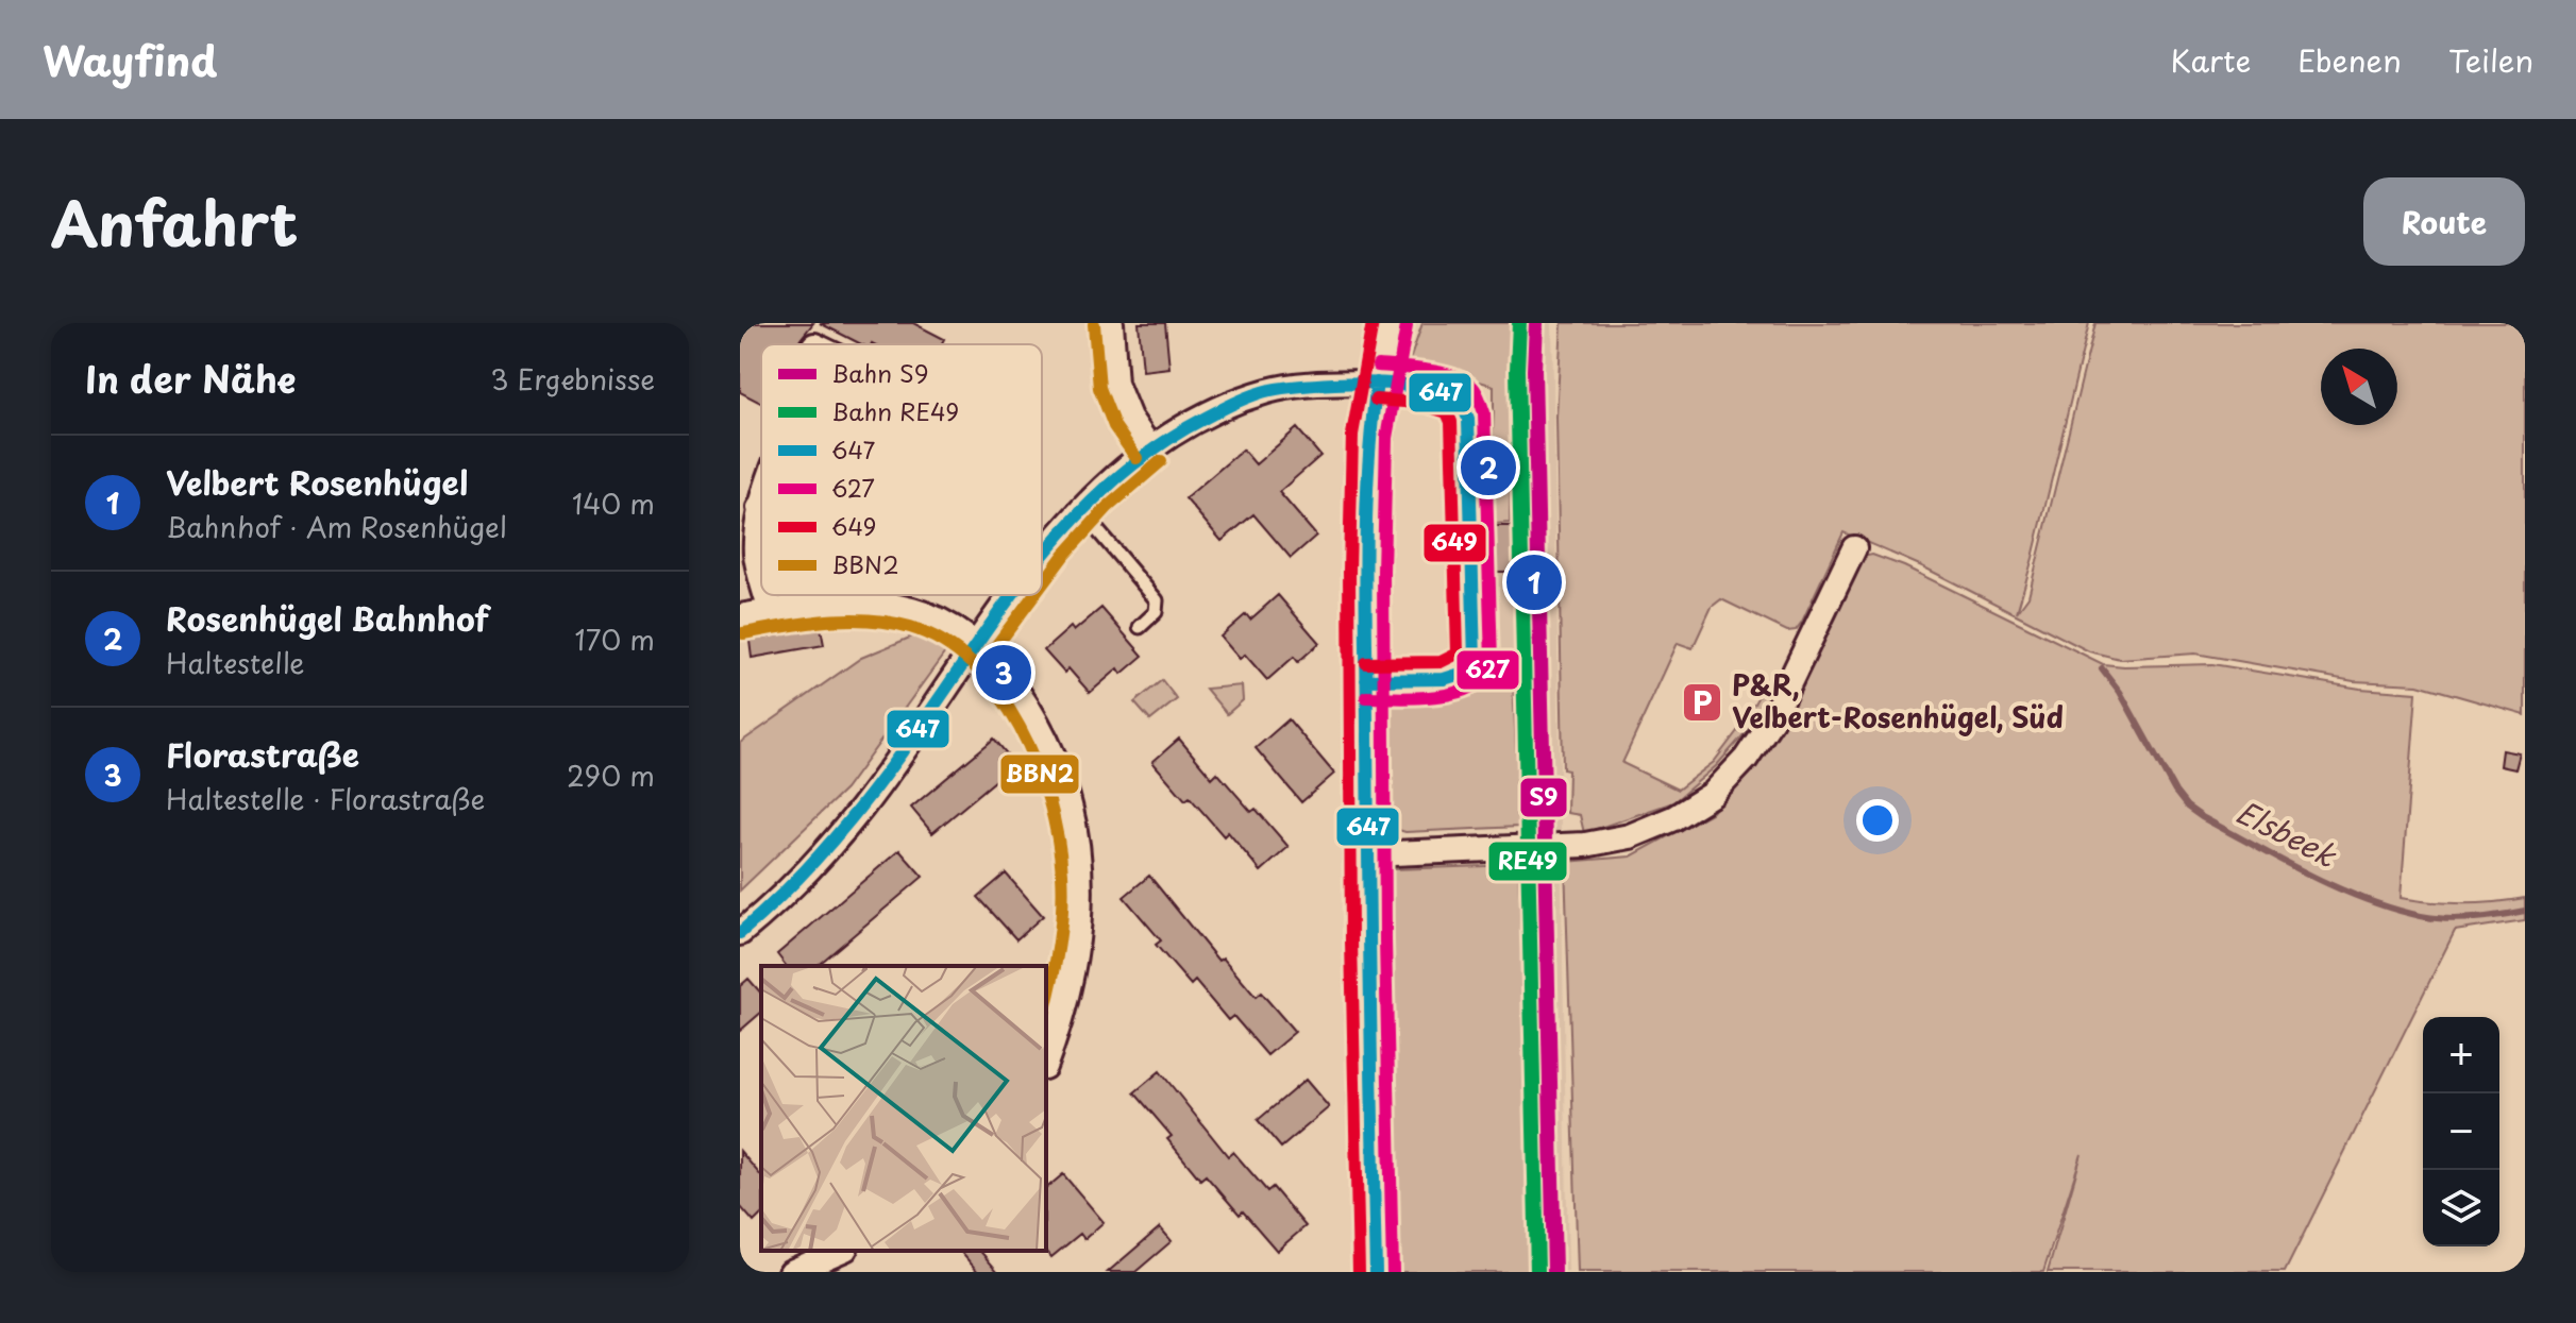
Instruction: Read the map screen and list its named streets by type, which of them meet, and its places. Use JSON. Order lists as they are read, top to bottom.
{
  "water": ["Elsbeek"],
  "places": {
    "parking": ["P&R, Velbert-Rosenhügel, Süd"]
  },
  "lines": [
    "rail line S9",
    "rail line RE49",
    "transit line 649",
    "transit line BBN2",
    "transit line 627",
    "transit line 647"
  ],
  "legend": [
    "Bahn S9",
    "Bahn RE49",
    "647",
    "627",
    "649",
    "BBN2"
  ],
  "north": "top left",
  "page": {
    "header": "Wayfind",
    "nav": ["Karte", "Ebenen", "Teilen"],
    "title": "Anfahrt",
    "buttons": "Route",
    "heading": ["In der Nähe", "3 Ergebnisse"],
    "list": [
      {
        "mark": "1",
        "name": "Velbert Rosenhügel",
        "note": "Bahnhof · Am Rosenhügel",
        "value": "140 m"
      },
      {
        "mark": "2",
        "name": "Rosenhügel Bahnhof",
        "note": "Haltestelle",
        "value": "170 m"
      },
      {
        "mark": "3",
        "name": "Florastraße",
        "note": "Haltestelle · Florastraße",
        "value": "290 m"
      }
    ],
    "pins": ["2", "1", "3"],
    "map_buttons": ["+", "−"]
  }
}
